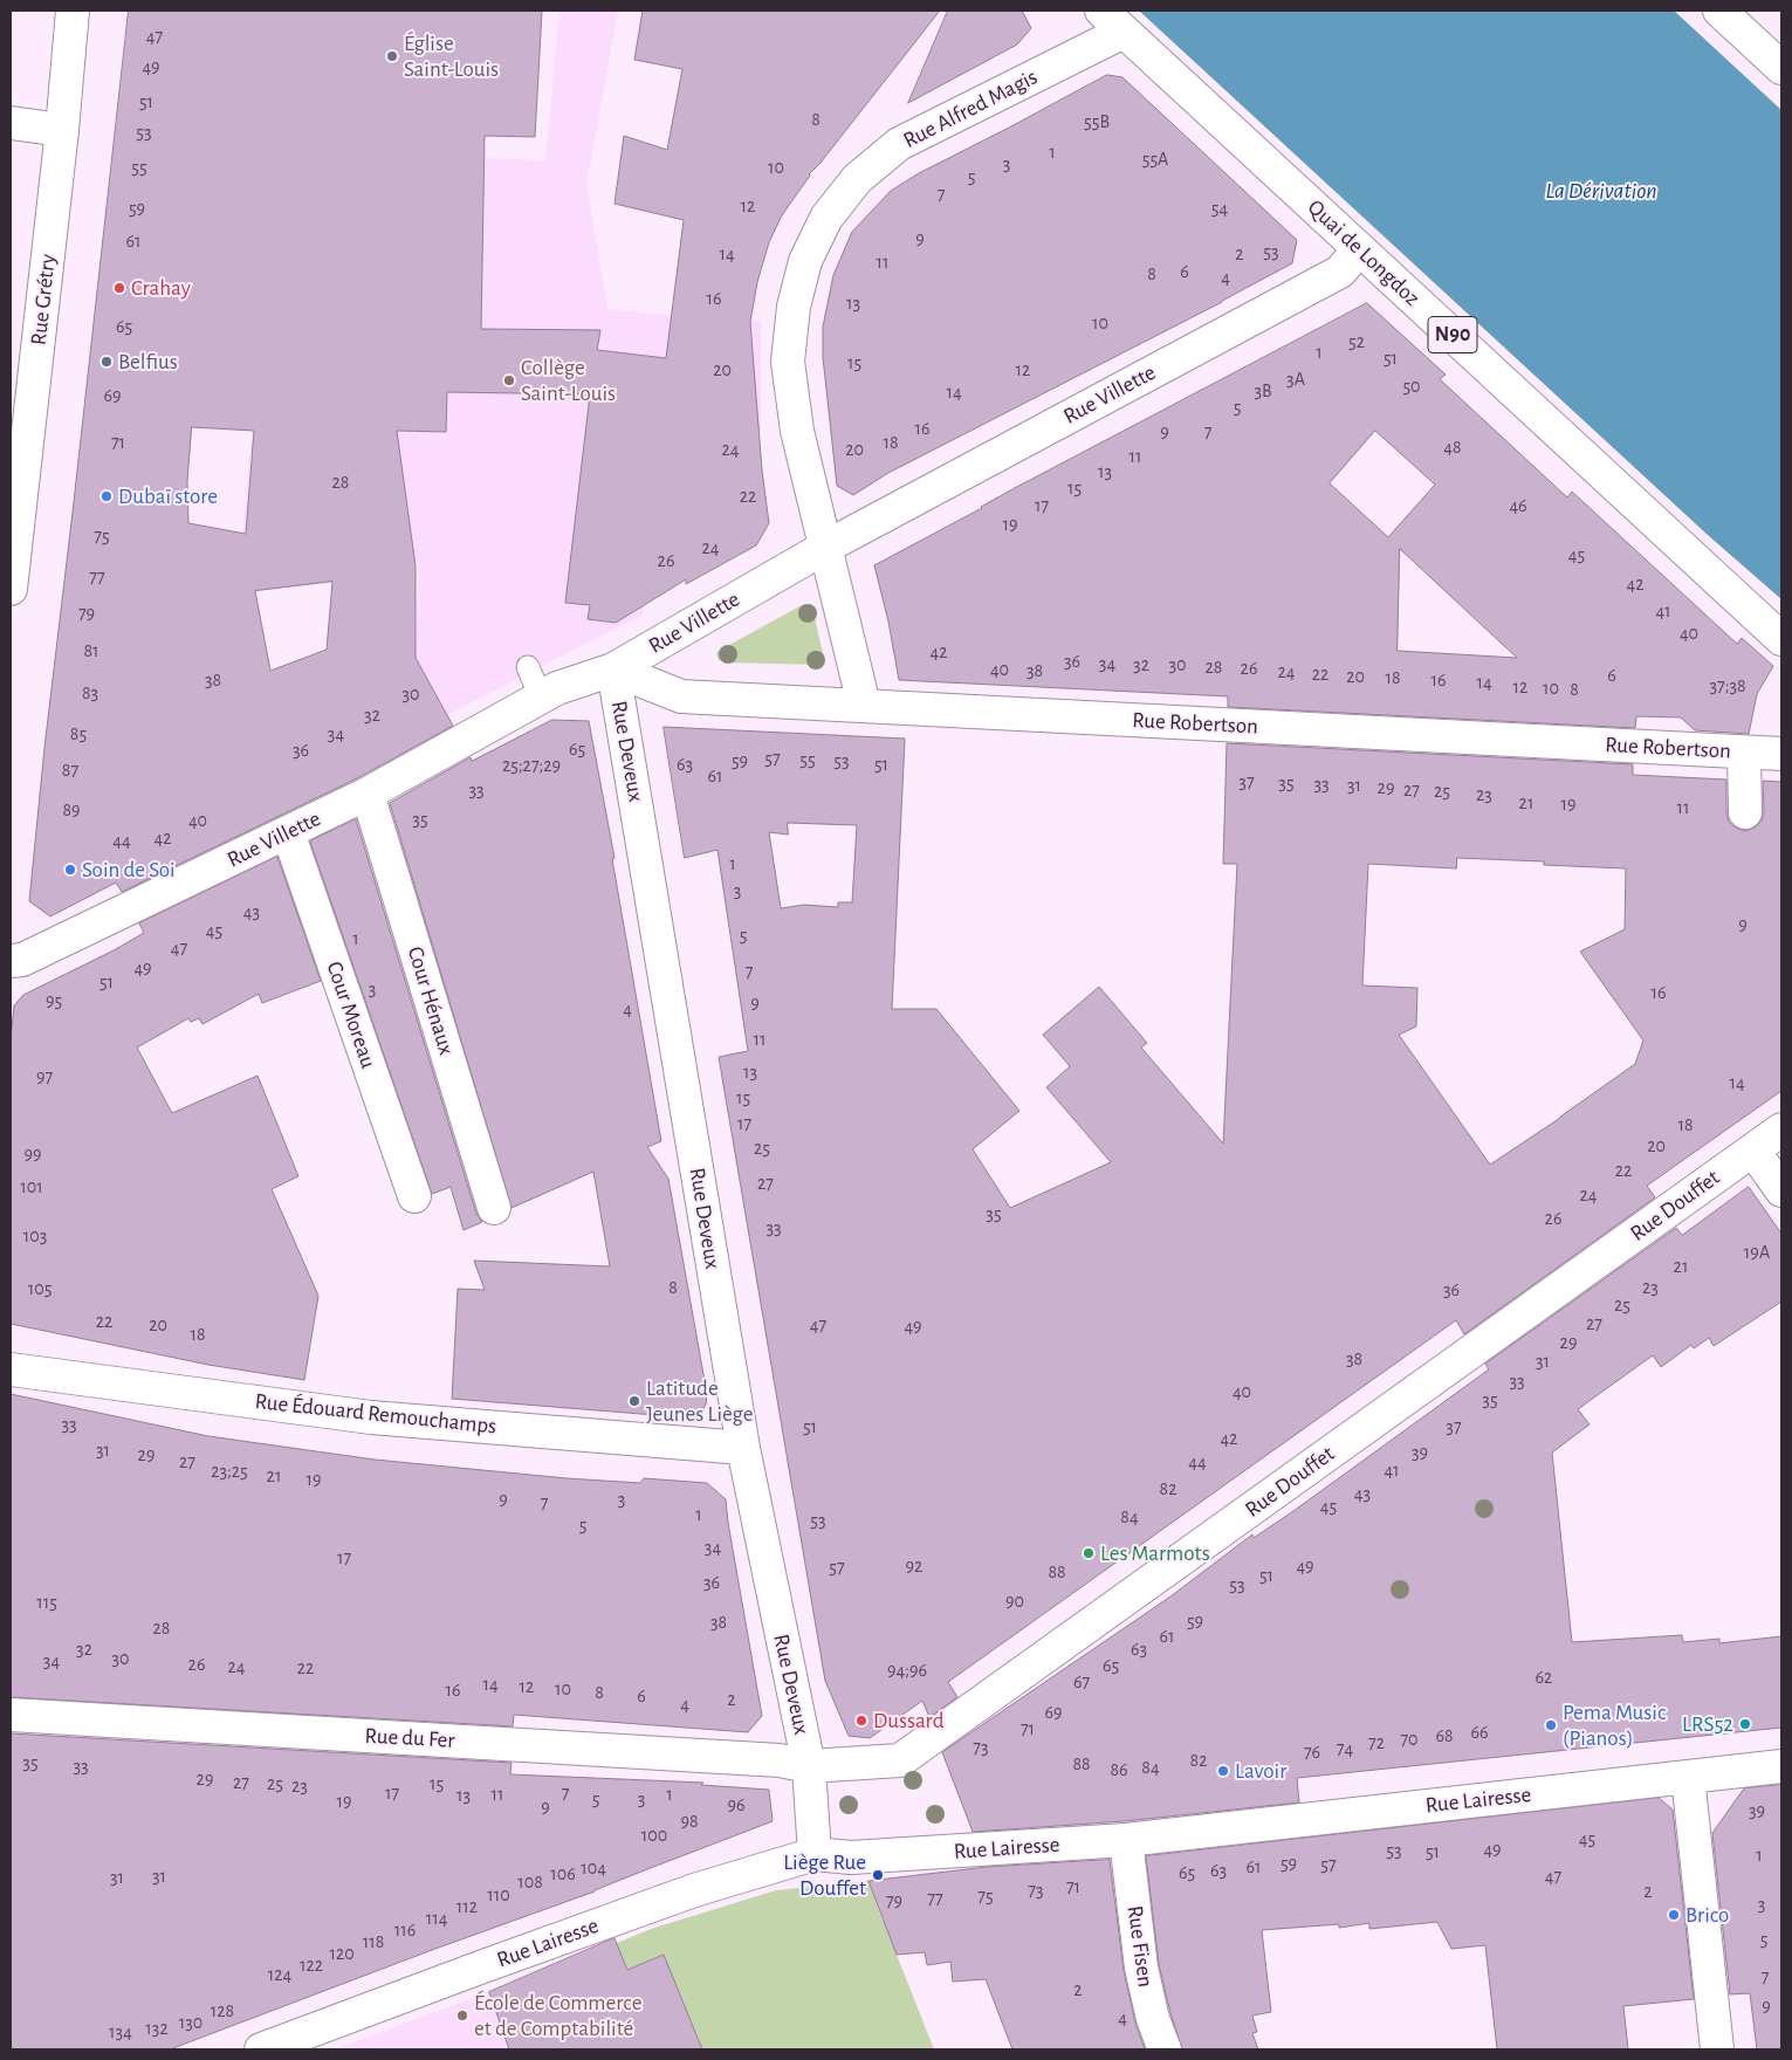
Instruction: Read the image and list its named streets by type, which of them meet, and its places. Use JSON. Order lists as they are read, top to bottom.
{
  "streets": {
    "street": [
      "Rue Alfred Magis",
      "Quai de Longdoz",
      "Rue Grétry",
      "N90",
      "Rue Villette",
      "Rue Robertson",
      "Rue Deveux",
      "Cour Hénaux",
      "Cour Moreau",
      "Rue Douffet",
      "Rue Édouard Remouchamps",
      "Rue du Fer",
      "Rue Lairesse",
      "Rue Fisen"
    ]
  },
  "crossings": [
    ["Rue Alfred Magis", "Quai de Longdoz"],
    ["Rue Alfred Magis", "N90"],
    ["Rue Alfred Magis", "Rue Villette"],
    ["Rue Alfred Magis", "Rue Robertson"],
    ["Quai de Longdoz", "N90"],
    ["Quai de Longdoz", "Rue Villette"],
    ["Rue Villette", "Rue Robertson"],
    ["Rue Villette", "Rue Deveux"],
    ["Rue Villette", "Cour Hénaux"],
    ["Rue Villette", "Cour Moreau"],
    ["Rue Robertson", "Rue Deveux"],
    ["Rue Deveux", "Rue Douffet"],
    ["Rue Deveux", "Rue Édouard Remouchamps"],
    ["Rue Deveux", "Rue du Fer"],
    ["Rue Deveux", "Rue Lairesse"],
    ["Rue Douffet", "Rue du Fer"],
    ["Rue Lairesse", "Rue Fisen"]
  ],
  "water": ["La Dérivation"],
  "places": [
    "Église Saint-Louis",
    "Crahay",
    "Belfius",
    "Collège Saint-Louis",
    "Dubaï store",
    "Soin de Soi",
    "Latitude Jeunes Liège",
    "Les Marmots",
    "Dussard",
    "LRS52",
    "Pema Music (Pianos)",
    "Lavoir",
    "Liège Rue Douffet",
    "Brico",
    "École de Commerce et de Comptabilité"
  ],
  "house_numbers": [
    "47",
    "49",
    "51",
    "8",
    "55B",
    "53",
    "1",
    "55A",
    "3",
    "55",
    "10",
    "5",
    "7",
    "12",
    "59",
    "54",
    "9",
    "61",
    "53",
    "14",
    "2",
    "11",
    "6",
    "8",
    "4",
    "16",
    "13",
    "10",
    "65",
    "52",
    "1",
    "51",
    "15",
    "20",
    "12",
    "3A",
    "50",
    "3B",
    "14",
    "69",
    "5",
    "16",
    "9",
    "7",
    "71",
    "18",
    "48",
    "24",
    "20",
    "11",
    "13",
    "28",
    "15",
    "22",
    "17",
    "46",
    "19",
    "75",
    "24",
    "45",
    "26",
    "77",
    "42",
    "41",
    "79",
    "40",
    "81",
    "42",
    "36",
    "34",
    "32",
    "30",
    "28",
    "26",
    "40",
    "38",
    "24",
    "22",
    "6",
    "20",
    "18",
    "38",
    "16",
    "14",
    "37;38",
    "12",
    "10",
    "8",
    "83",
    "30",
    "32",
    "85",
    "34",
    "65",
    "36",
    "57",
    "55",
    "59",
    "53",
    "63",
    "51",
    "25;27;29",
    "87",
    "61",
    "37",
    "35",
    "33",
    "31",
    "29",
    "33",
    "27",
    "25",
    "23",
    "21",
    "19",
    "11",
    "89",
    "35",
    "40",
    "42",
    "44",
    "1",
    "3",
    "43",
    "9",
    "45",
    "5",
    "1",
    "47",
    "49",
    "7",
    "51",
    "3",
    "16",
    "95",
    "9",
    "4",
    "11",
    "13",
    "97",
    "14",
    "15",
    "17",
    "18",
    "20",
    "25",
    "99",
    "22",
    "27",
    "101",
    "24",
    "35",
    "26",
    "33",
    "103",
    "19A",
    "21",
    "8",
    "23",
    "105",
    "36",
    "25",
    "22",
    "27",
    "20",
    "47",
    "49",
    "18",
    "29",
    "38",
    "31",
    "33",
    "40",
    "35",
    "33",
    "51",
    "37",
    "42",
    "31",
    "39",
    "29",
    "27",
    "44",
    "41",
    "23;25",
    "21",
    "19",
    "82",
    "43",
    "9",
    "3",
    "7",
    "45",
    "1",
    "84",
    "53",
    "5",
    "34",
    "17",
    "92",
    "49",
    "57",
    "88",
    "51",
    "36",
    "53",
    "90",
    "115",
    "59",
    "38",
    "28",
    "61",
    "32",
    "63",
    "30",
    "34",
    "26",
    "65",
    "24",
    "22",
    "94;96",
    "62",
    "67",
    "14",
    "12",
    "10",
    "16",
    "8",
    "6",
    "2",
    "4",
    "69",
    "71",
    "66",
    "68",
    "70",
    "72",
    "73",
    "74",
    "76",
    "82",
    "35",
    "88",
    "33",
    "84",
    "86",
    "29",
    "27",
    "25",
    "15",
    "23",
    "17",
    "7",
    "11",
    "1",
    "13",
    "5",
    "3",
    "19",
    "96",
    "9",
    "39",
    "98",
    "100",
    "45",
    "49",
    "53",
    "51",
    "1",
    "59",
    "57",
    "61",
    "104",
    "63",
    "65",
    "106",
    "31",
    "47",
    "31",
    "108",
    "71",
    "73",
    "2",
    "110",
    "75",
    "77",
    "79",
    "3",
    "112",
    "114",
    "116",
    "5",
    "118",
    "120",
    "122",
    "124",
    "7",
    "2",
    "9",
    "128",
    "4",
    "130",
    "132",
    "134"
  ]
}
